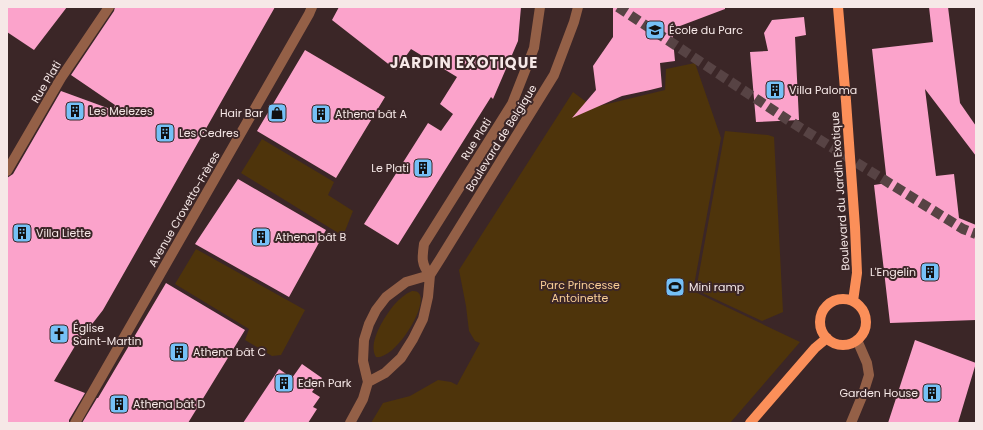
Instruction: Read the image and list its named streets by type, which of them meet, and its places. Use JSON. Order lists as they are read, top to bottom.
{
  "streets": {
    "main road": ["Boulevard du Jardin Exotique"],
    "street": ["Rue Plati", "Boulevard de Belgique", "Avenue Crovetto-Frères"]
  },
  "crossings": [
    ["Rue Plati", "Boulevard de Belgique"]
  ],
  "districts": ["JARDIN EXOTIQUE"],
  "parks": ["Parc Princesse Antoinette"],
  "places": {
    "school or university": ["École du Parc"],
    "building": [
      "Villa Paloma",
      "Les Melezes",
      "Athena bât A",
      "Les Cedres",
      "Le Plati",
      "Villa Liette",
      "Athena bât B",
      "L'Engelin",
      "Athena bât C",
      "Eden Park",
      "Garden House",
      "Athena bât D"
    ],
    "shop": ["Hair Bar"],
    "sports": ["Mini ramp"],
    "church": ["Église Saint-Martin"]
  }
}
